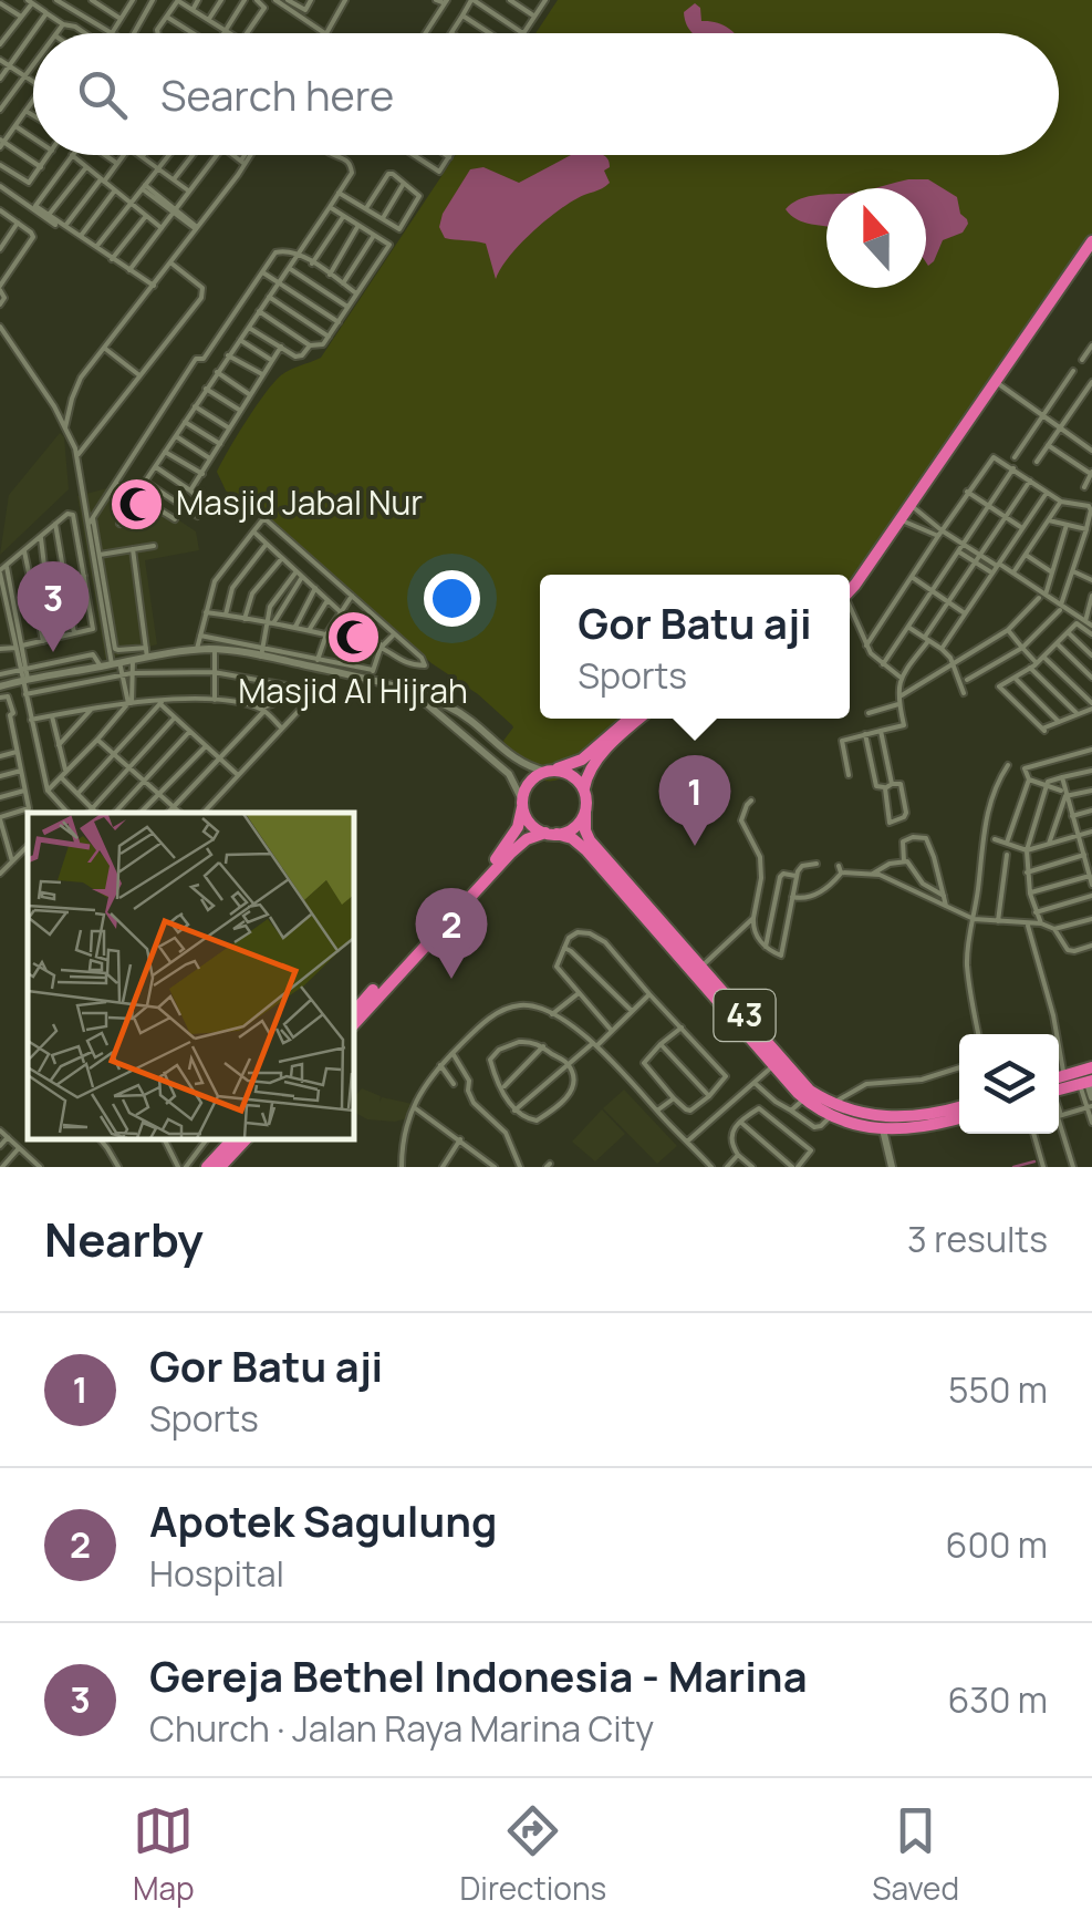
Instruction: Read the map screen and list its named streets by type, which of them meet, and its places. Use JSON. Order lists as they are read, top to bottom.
{
  "streets": {
    "highway": ["43"]
  },
  "places": {
    "mosque": ["Masjid Jabal Nur", "Masjid Al Hijrah"]
  },
  "north": "top",
  "page": {
    "search": "Search here",
    "pins": ["3", "1", "2"],
    "popup": ["Gor Batu aji", "Sports"],
    "heading": ["Nearby", "3 results"],
    "list": [
      {
        "mark": "1",
        "name": "Gor Batu aji",
        "note": "Sports",
        "value": "550 m"
      },
      {
        "mark": "2",
        "name": "Apotek Sagulung",
        "note": "Hospital",
        "value": "600 m"
      },
      {
        "mark": "3",
        "name": "Gereja Bethel Indonesia - Marina",
        "note": "Church · Jalan Raya Marina City",
        "value": "630 m"
      }
    ],
    "nav": ["Map", "Directions", "Saved"]
  }
}
